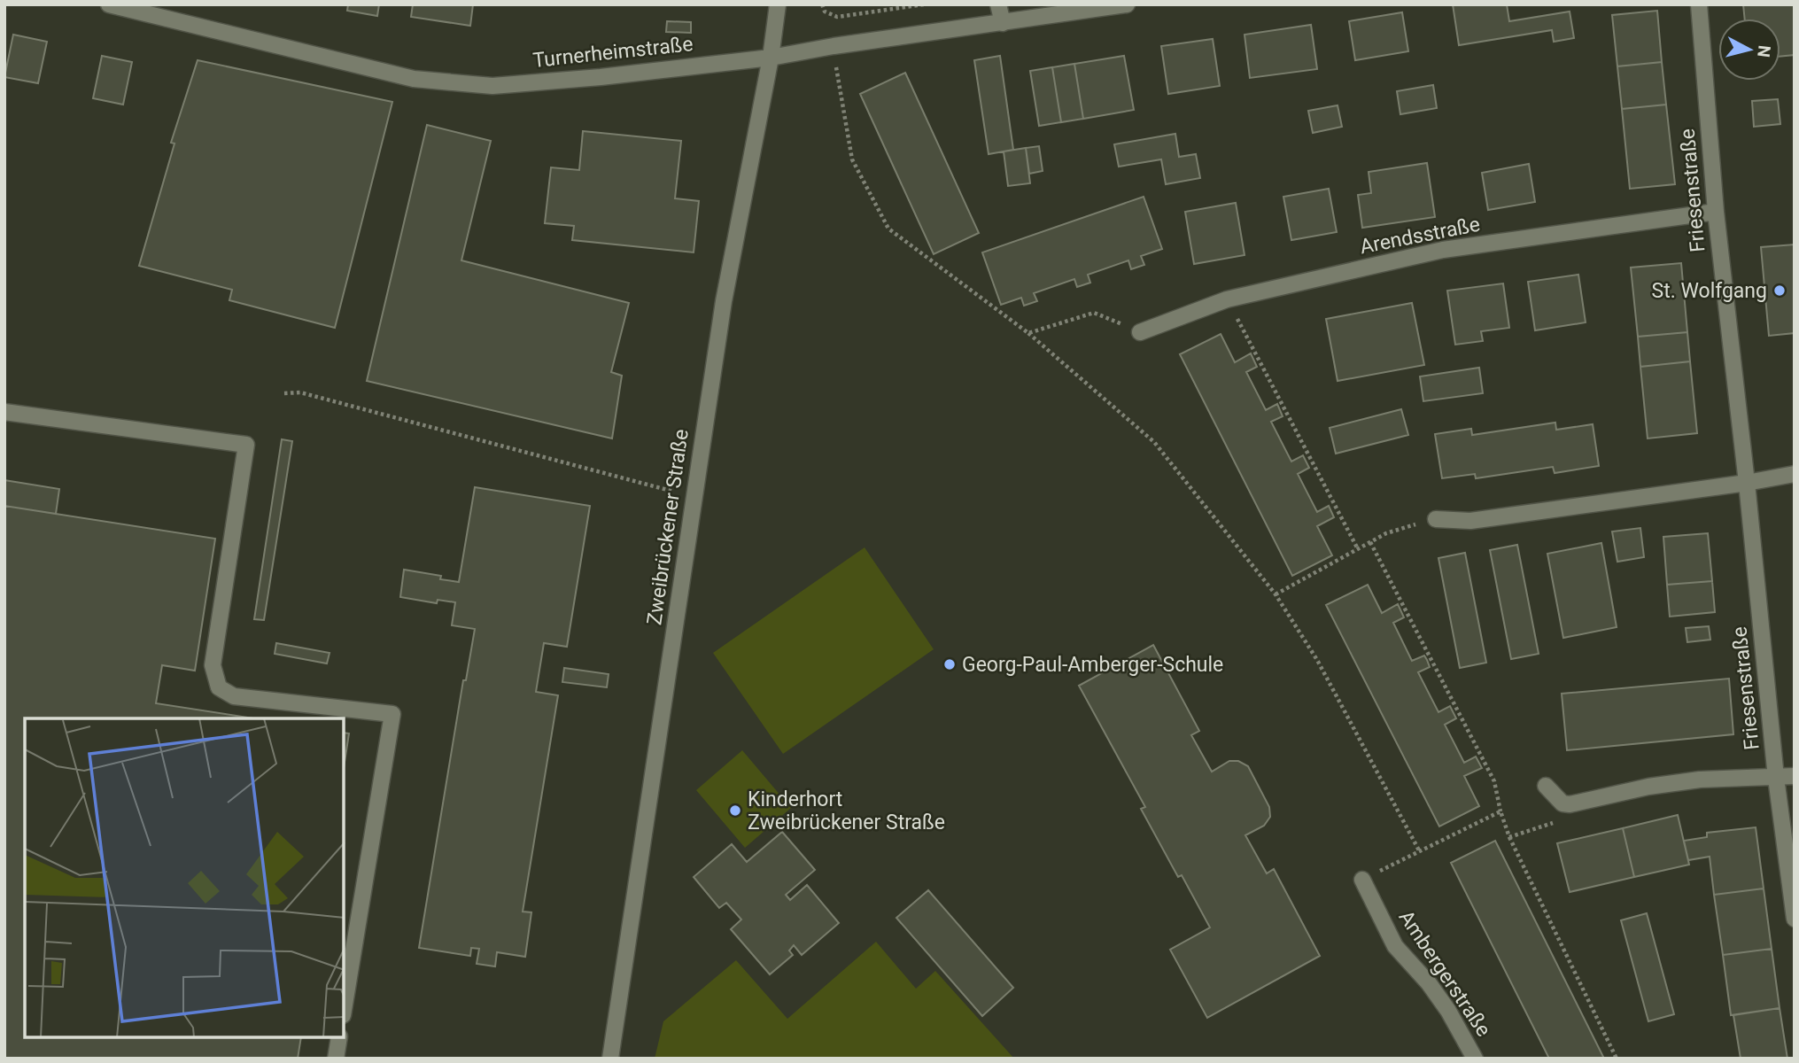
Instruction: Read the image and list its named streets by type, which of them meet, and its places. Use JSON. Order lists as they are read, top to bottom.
{
  "streets": {
    "street": [
      "Turnerheimstraße",
      "Friesenstraße",
      "Arendsstraße",
      "Zweibrückener Straße",
      "Ambergerstraße"
    ]
  },
  "crossings": [
    ["Turnerheimstraße", "Zweibrückener Straße"],
    ["Friesenstraße", "Arendsstraße"]
  ],
  "places": ["St. Wolfgang", "Georg-Paul-Amberger-Schule", "Kinderhort Zweibrückener Straße"],
  "north": "right"
}
